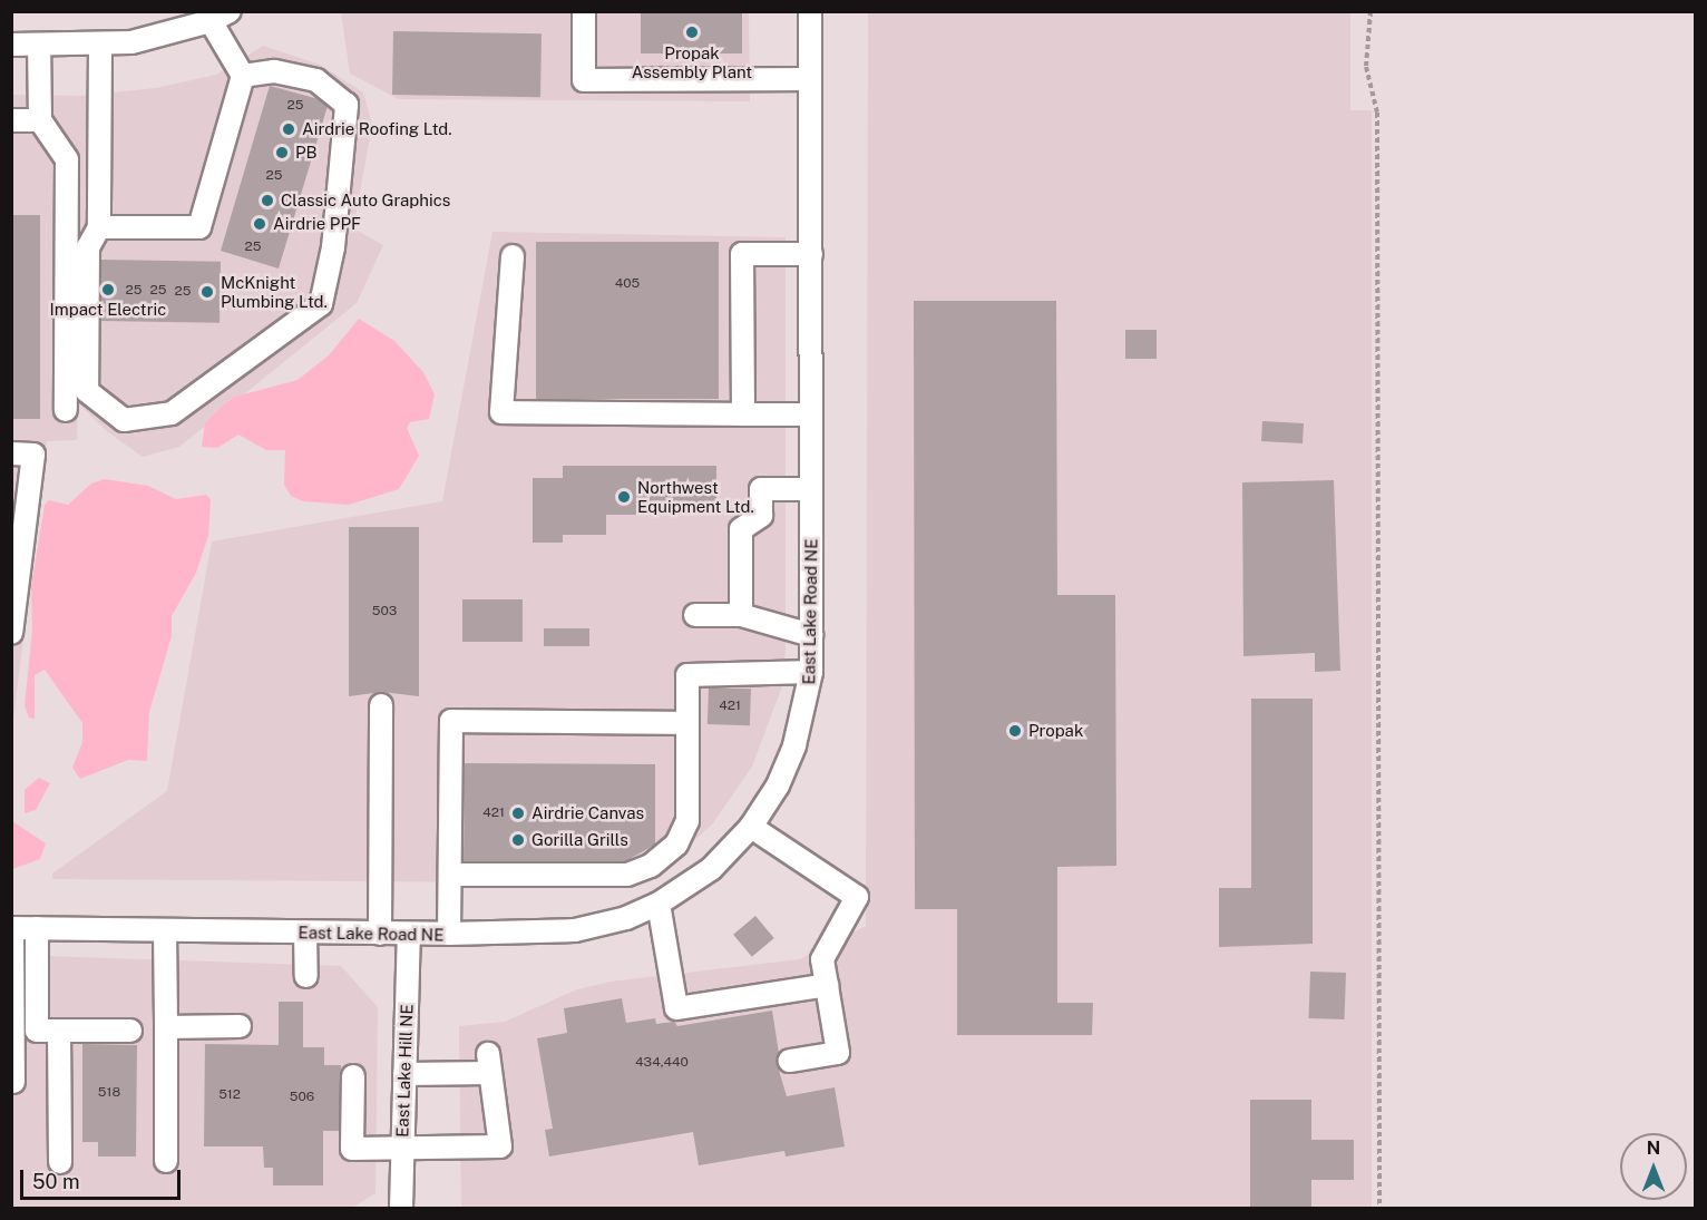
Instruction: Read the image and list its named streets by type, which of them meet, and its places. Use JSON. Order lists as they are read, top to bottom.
{
  "streets": {
    "street": ["East Lake Road NE", "East Lake Hill NE"]
  },
  "crossings": [
    ["East Lake Road NE", "East Lake Hill NE"]
  ],
  "places": [
    "Propak Assembly Plant",
    "Airdrie Roofing Ltd.",
    "PB",
    "Classic Auto Graphics",
    "Airdrie PPF",
    "Impact Electric",
    "McKnight Plumbing Ltd.",
    "Northwest Equipment Ltd.",
    "Propak",
    "Airdrie Canvas",
    "Gorilla Grills"
  ],
  "house_numbers": [
    "25",
    "25",
    "25",
    "405",
    "25",
    "25",
    "25",
    "503",
    "421",
    "421",
    "434,440",
    "518",
    "512",
    "506"
  ],
  "scale_bar": "50 m",
  "north": "top"
}
